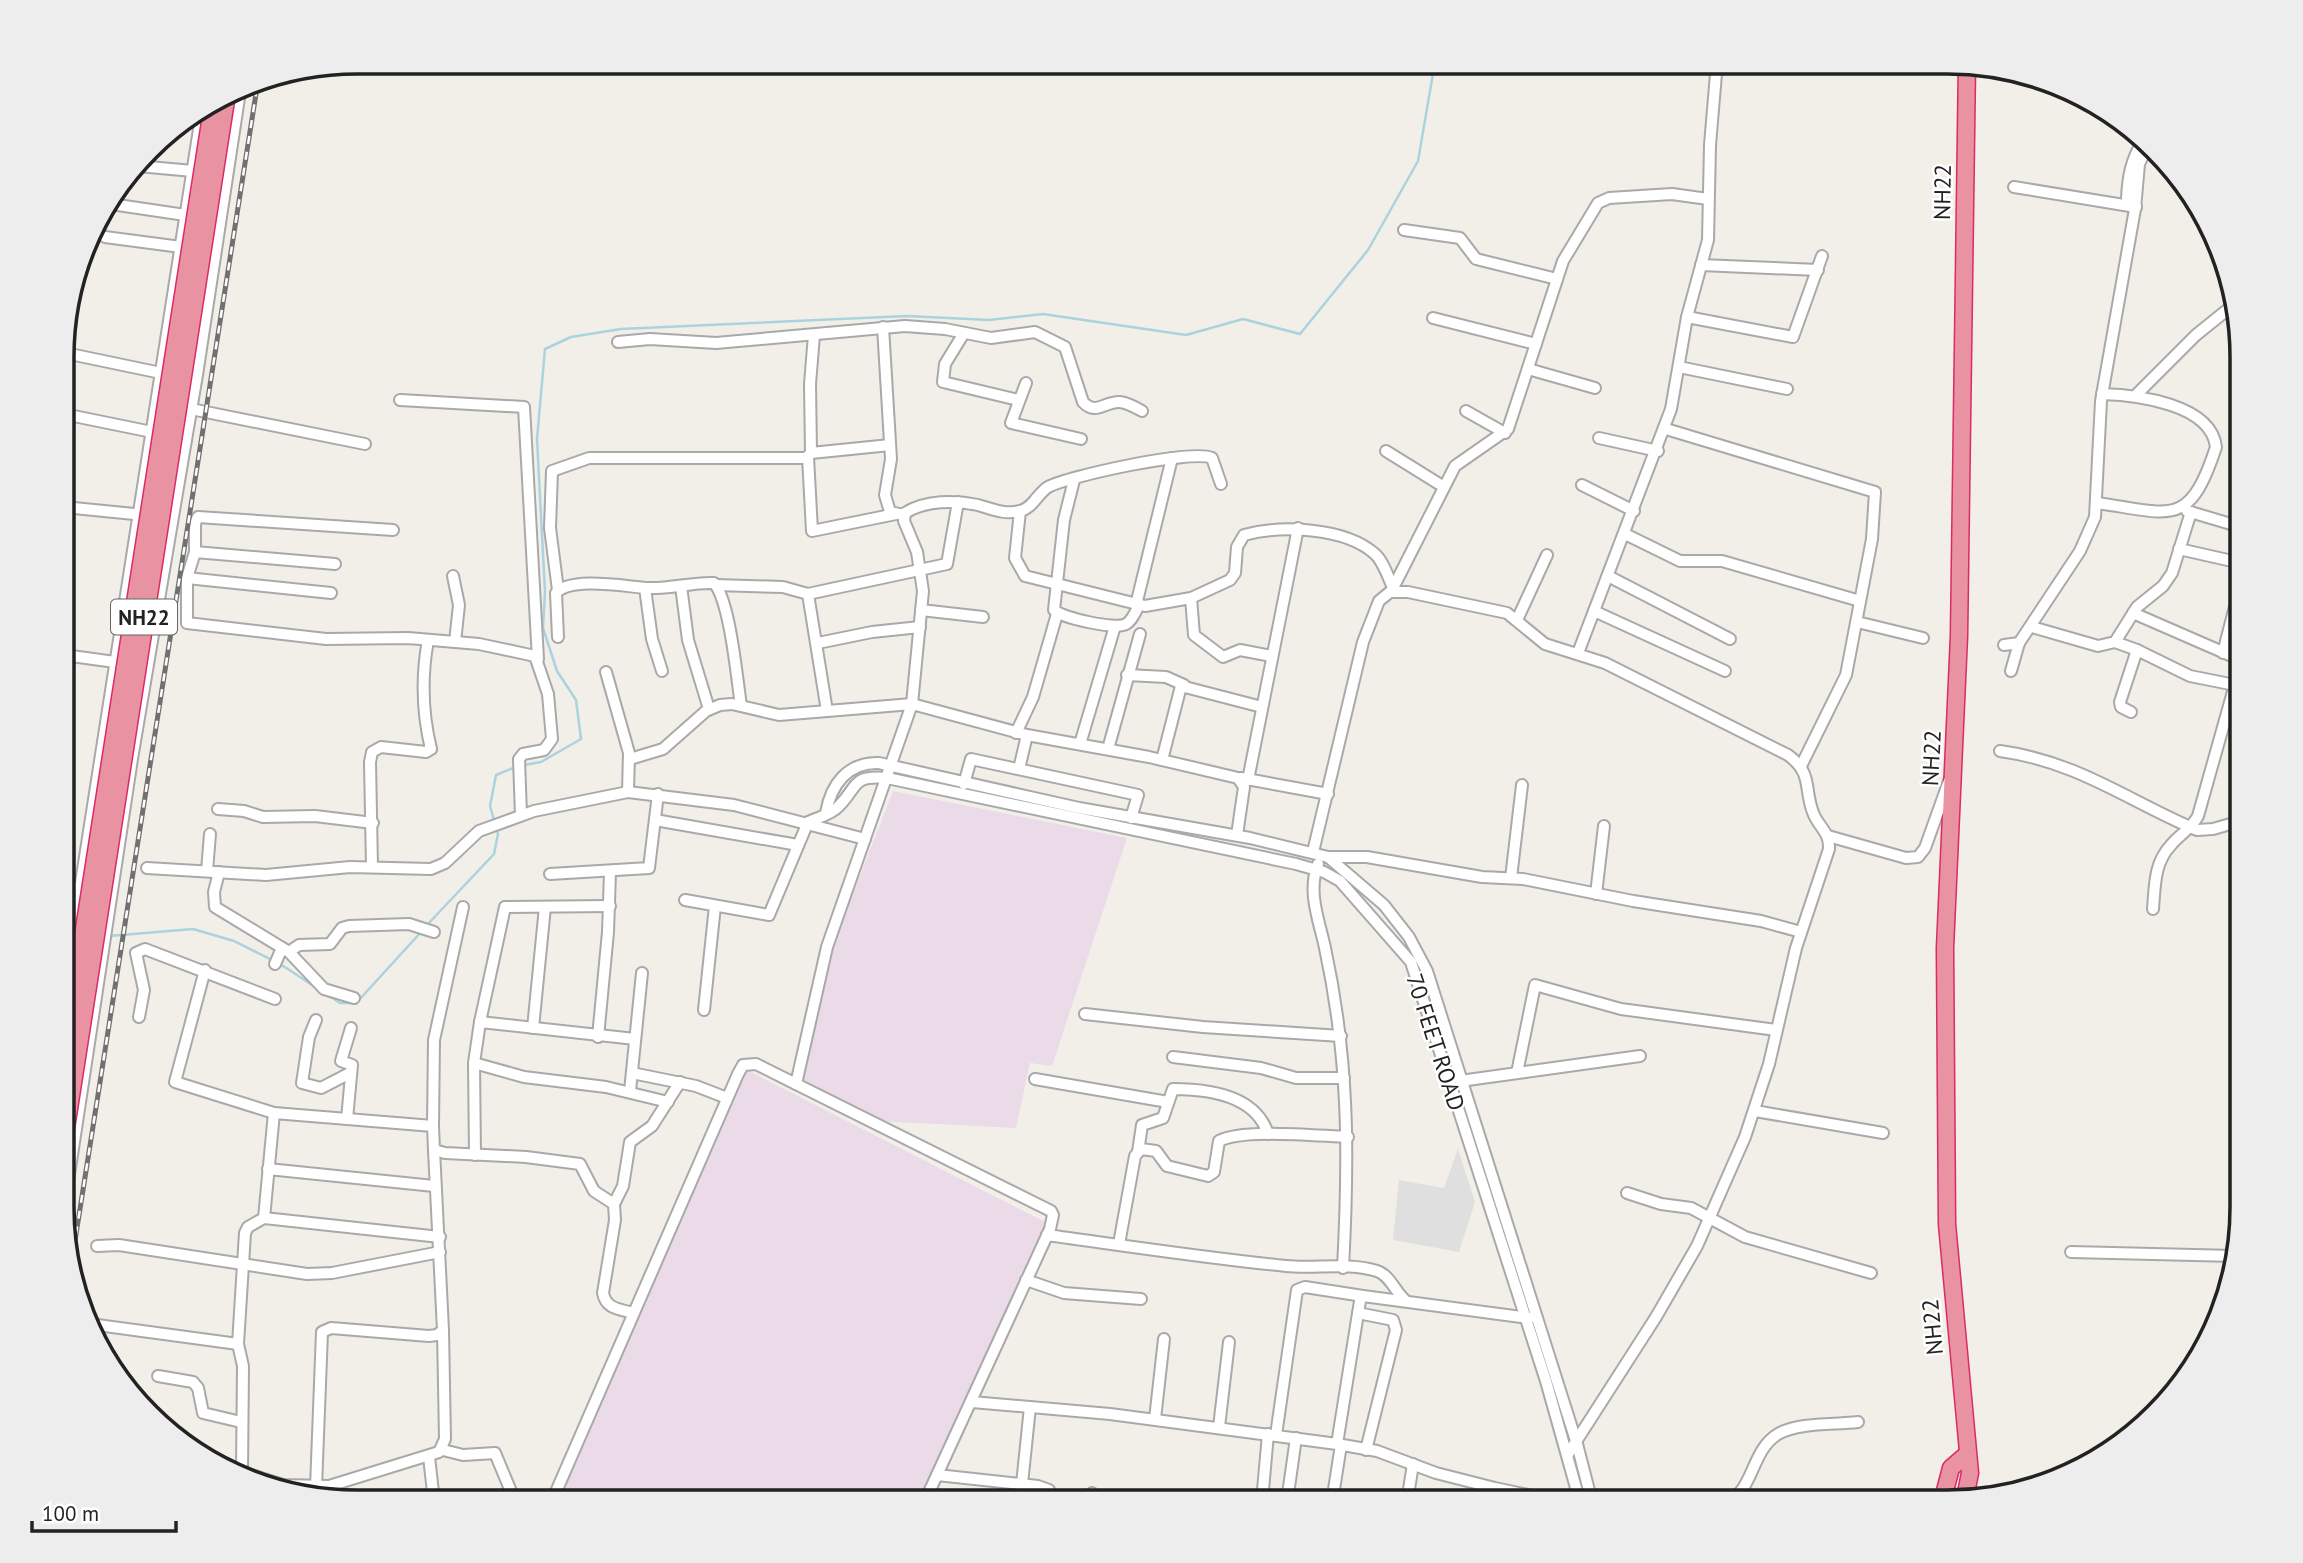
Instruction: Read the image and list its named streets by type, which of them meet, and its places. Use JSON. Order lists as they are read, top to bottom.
{
  "streets": {
    "highway": ["NH22"],
    "street": ["70 FEET ROAD"]
  },
  "scale_bar": "100 m"
}
